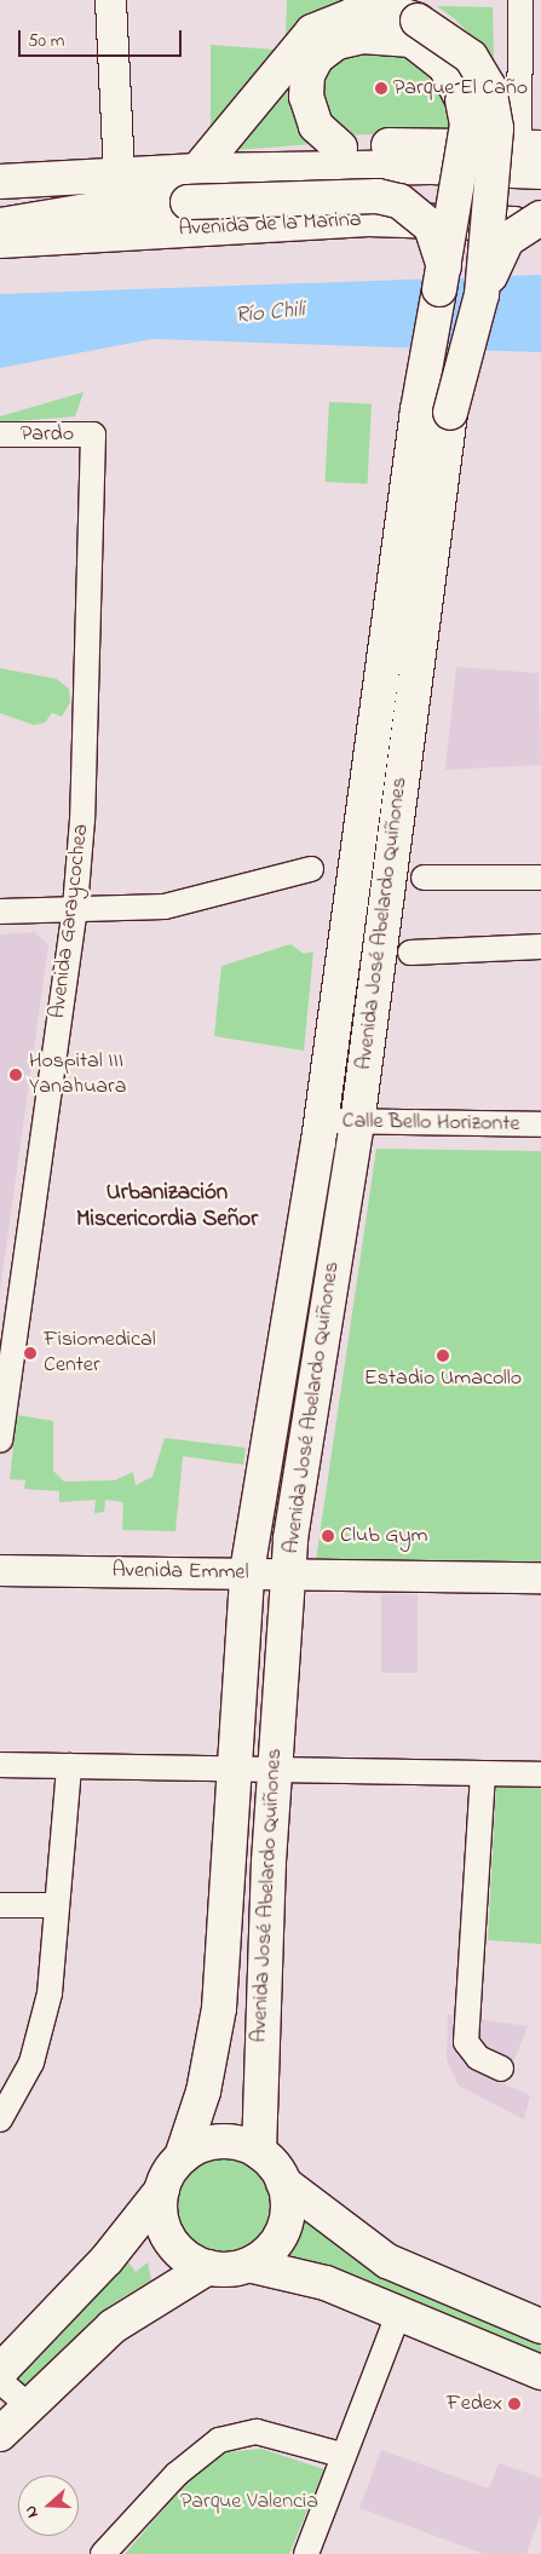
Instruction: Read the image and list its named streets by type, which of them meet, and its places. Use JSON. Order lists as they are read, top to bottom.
{
  "streets": {
    "main road": ["Avenida de la Marina", "Avenida José Abelardo Quiñones"],
    "street": [
      "Pardo",
      "Avenida Garaycochea",
      "Calle Bello Horizonte",
      "Avenida Emmel"
    ]
  },
  "crossings": [
    ["Pardo", "Avenida Garaycochea"],
    ["Avenida José Abelardo Quiñones", "Calle Bello Horizonte"],
    ["Avenida José Abelardo Quiñones", "Avenida Emmel"]
  ],
  "districts": ["Urbanización Miscericordia Señor"],
  "water": ["Río Chili"],
  "parks": ["Parque Valencia"],
  "places": [
    "Parque El Caño",
    "Hospital III Yanahuara",
    "Fisiomedical Center",
    "Estadio Umacollo",
    "Club Gym",
    "Fedex"
  ],
  "scale_bar": "50 m",
  "north": "left"
}
